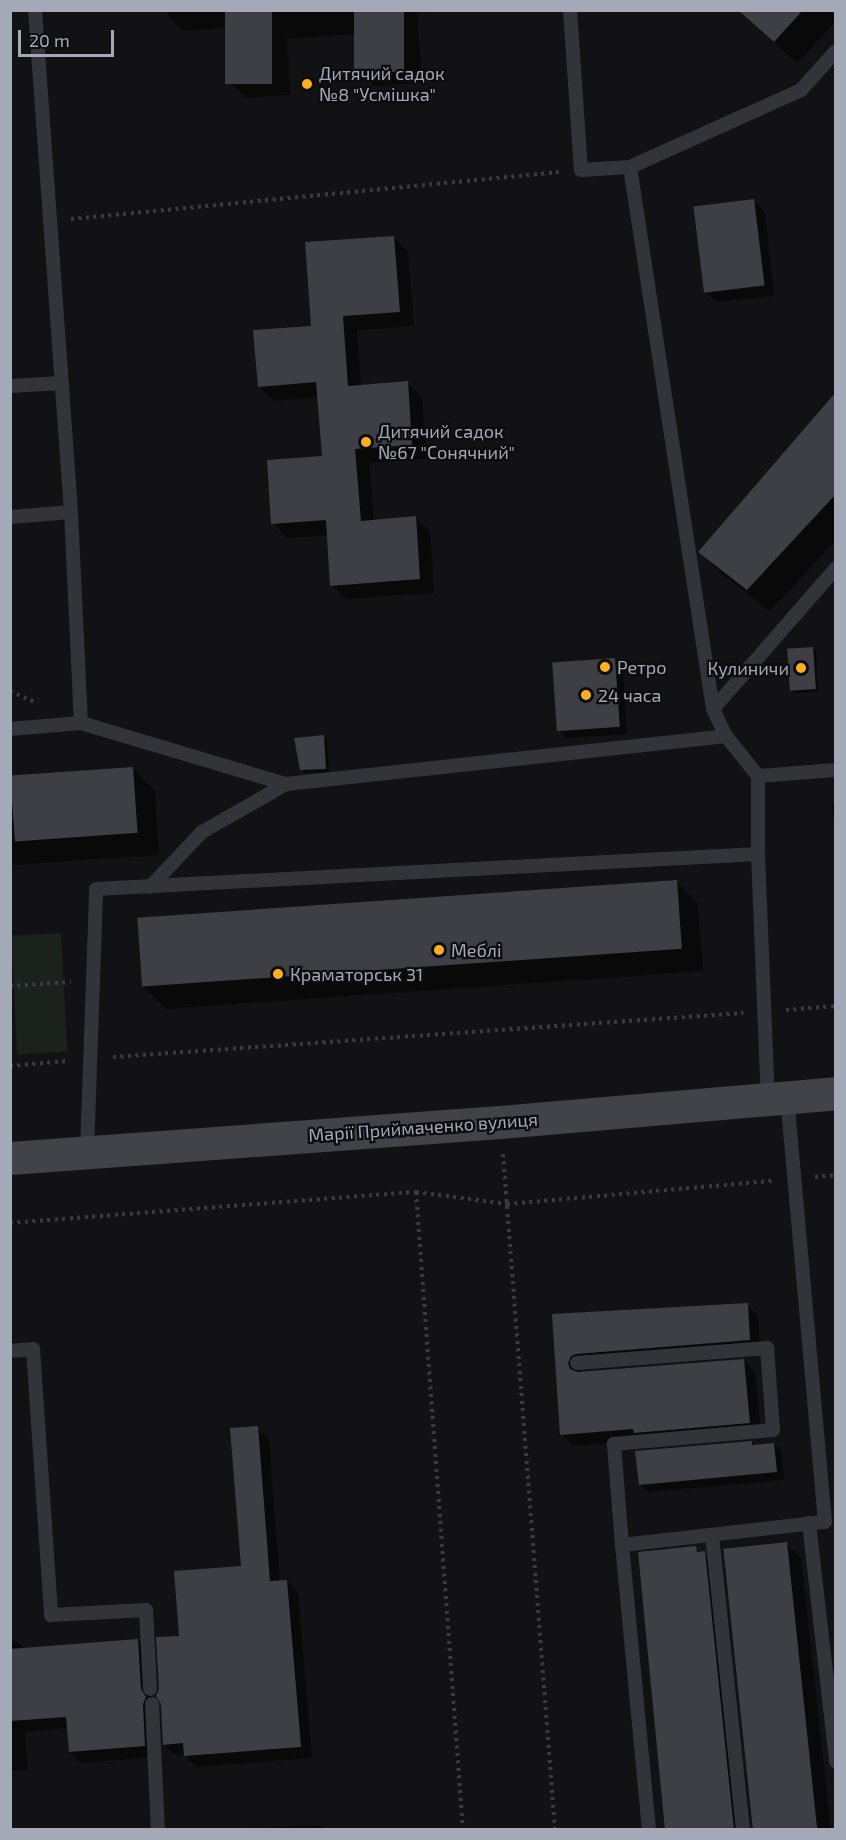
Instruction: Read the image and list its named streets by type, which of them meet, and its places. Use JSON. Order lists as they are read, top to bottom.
{
  "streets": {
    "street": ["Марії Приймаченко вулиця"]
  },
  "places": [
    "Дитячий садок №8 \"Усмішка\"",
    "Дитячий садок №67 \"Сонячний\"",
    "Ретро",
    "Кулиничи",
    "24 часа",
    "Меблі",
    "Краматорськ 31"
  ],
  "scale_bar": "20 m"
}
